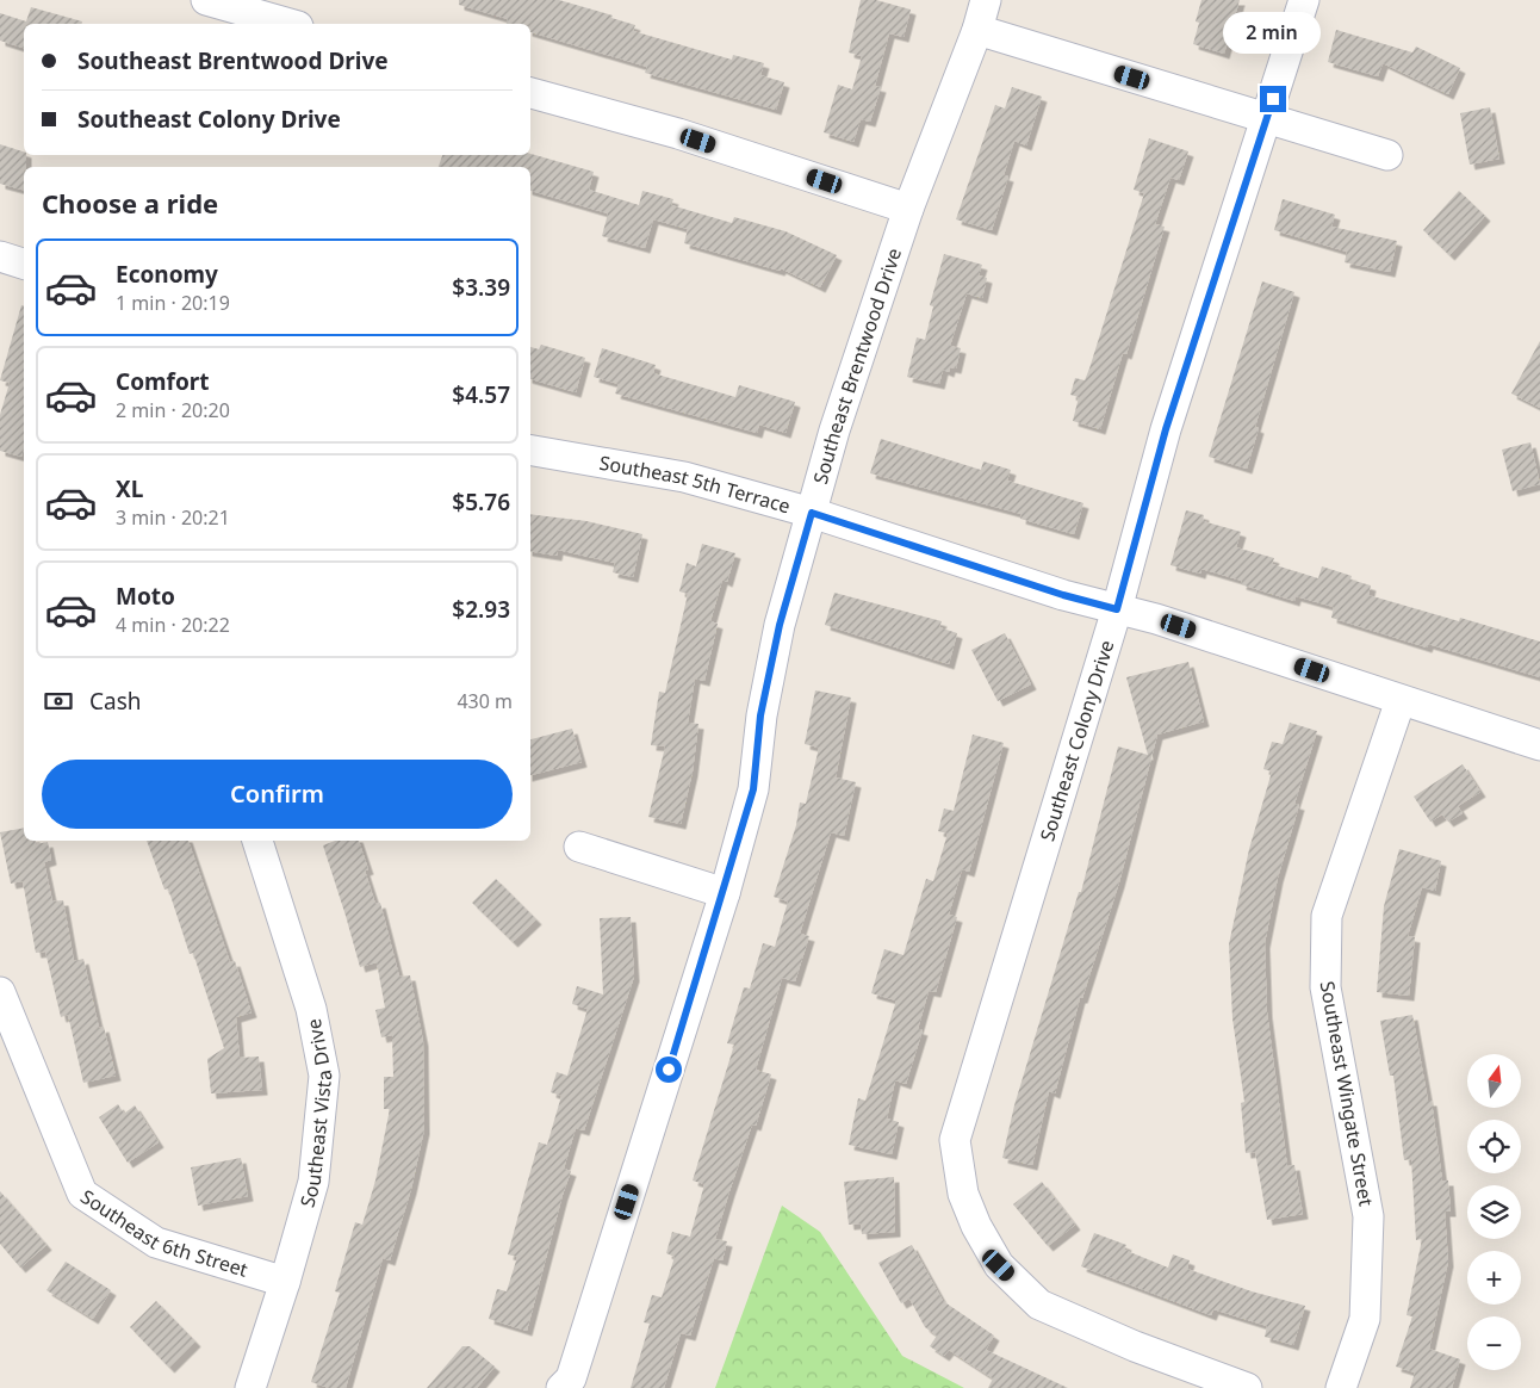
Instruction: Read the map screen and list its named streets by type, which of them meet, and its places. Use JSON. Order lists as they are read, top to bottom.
{
  "streets": {
    "street": [
      "Southeast Brentwood Drive",
      "Southeast 5th Terrace",
      "Southeast Colony Drive",
      "Southeast Wingate Street",
      "Southeast Vista Drive",
      "Southeast 6th Street"
    ]
  },
  "crossings": [
    ["Southeast Brentwood Drive", "Southeast 5th Terrace"],
    ["Southeast 5th Terrace", "Southeast Colony Drive"],
    ["Southeast 5th Terrace", "Southeast Wingate Street"],
    ["Southeast Vista Drive", "Southeast 6th Street"]
  ],
  "north": "top",
  "page": {
    "bubble": "2 min",
    "banner": ["Southeast Brentwood Drive", "Southeast Colony Drive"],
    "heading": "Choose a ride",
    "list": [
      {
        "name": "Economy",
        "note": "1 min · 20:19",
        "value": "$3.39"
      },
      {
        "name": "Comfort",
        "note": "2 min · 20:20",
        "value": "$4.57"
      },
      {
        "name": "XL",
        "note": "3 min · 20:21",
        "value": "$5.76"
      },
      {
        "name": "Moto",
        "note": "4 min · 20:22",
        "value": "$2.93"
      }
    ],
    "pay": ["Cash", "430 m"],
    "buttons": "Confirm",
    "map_buttons": ["+", "−"]
  }
}
